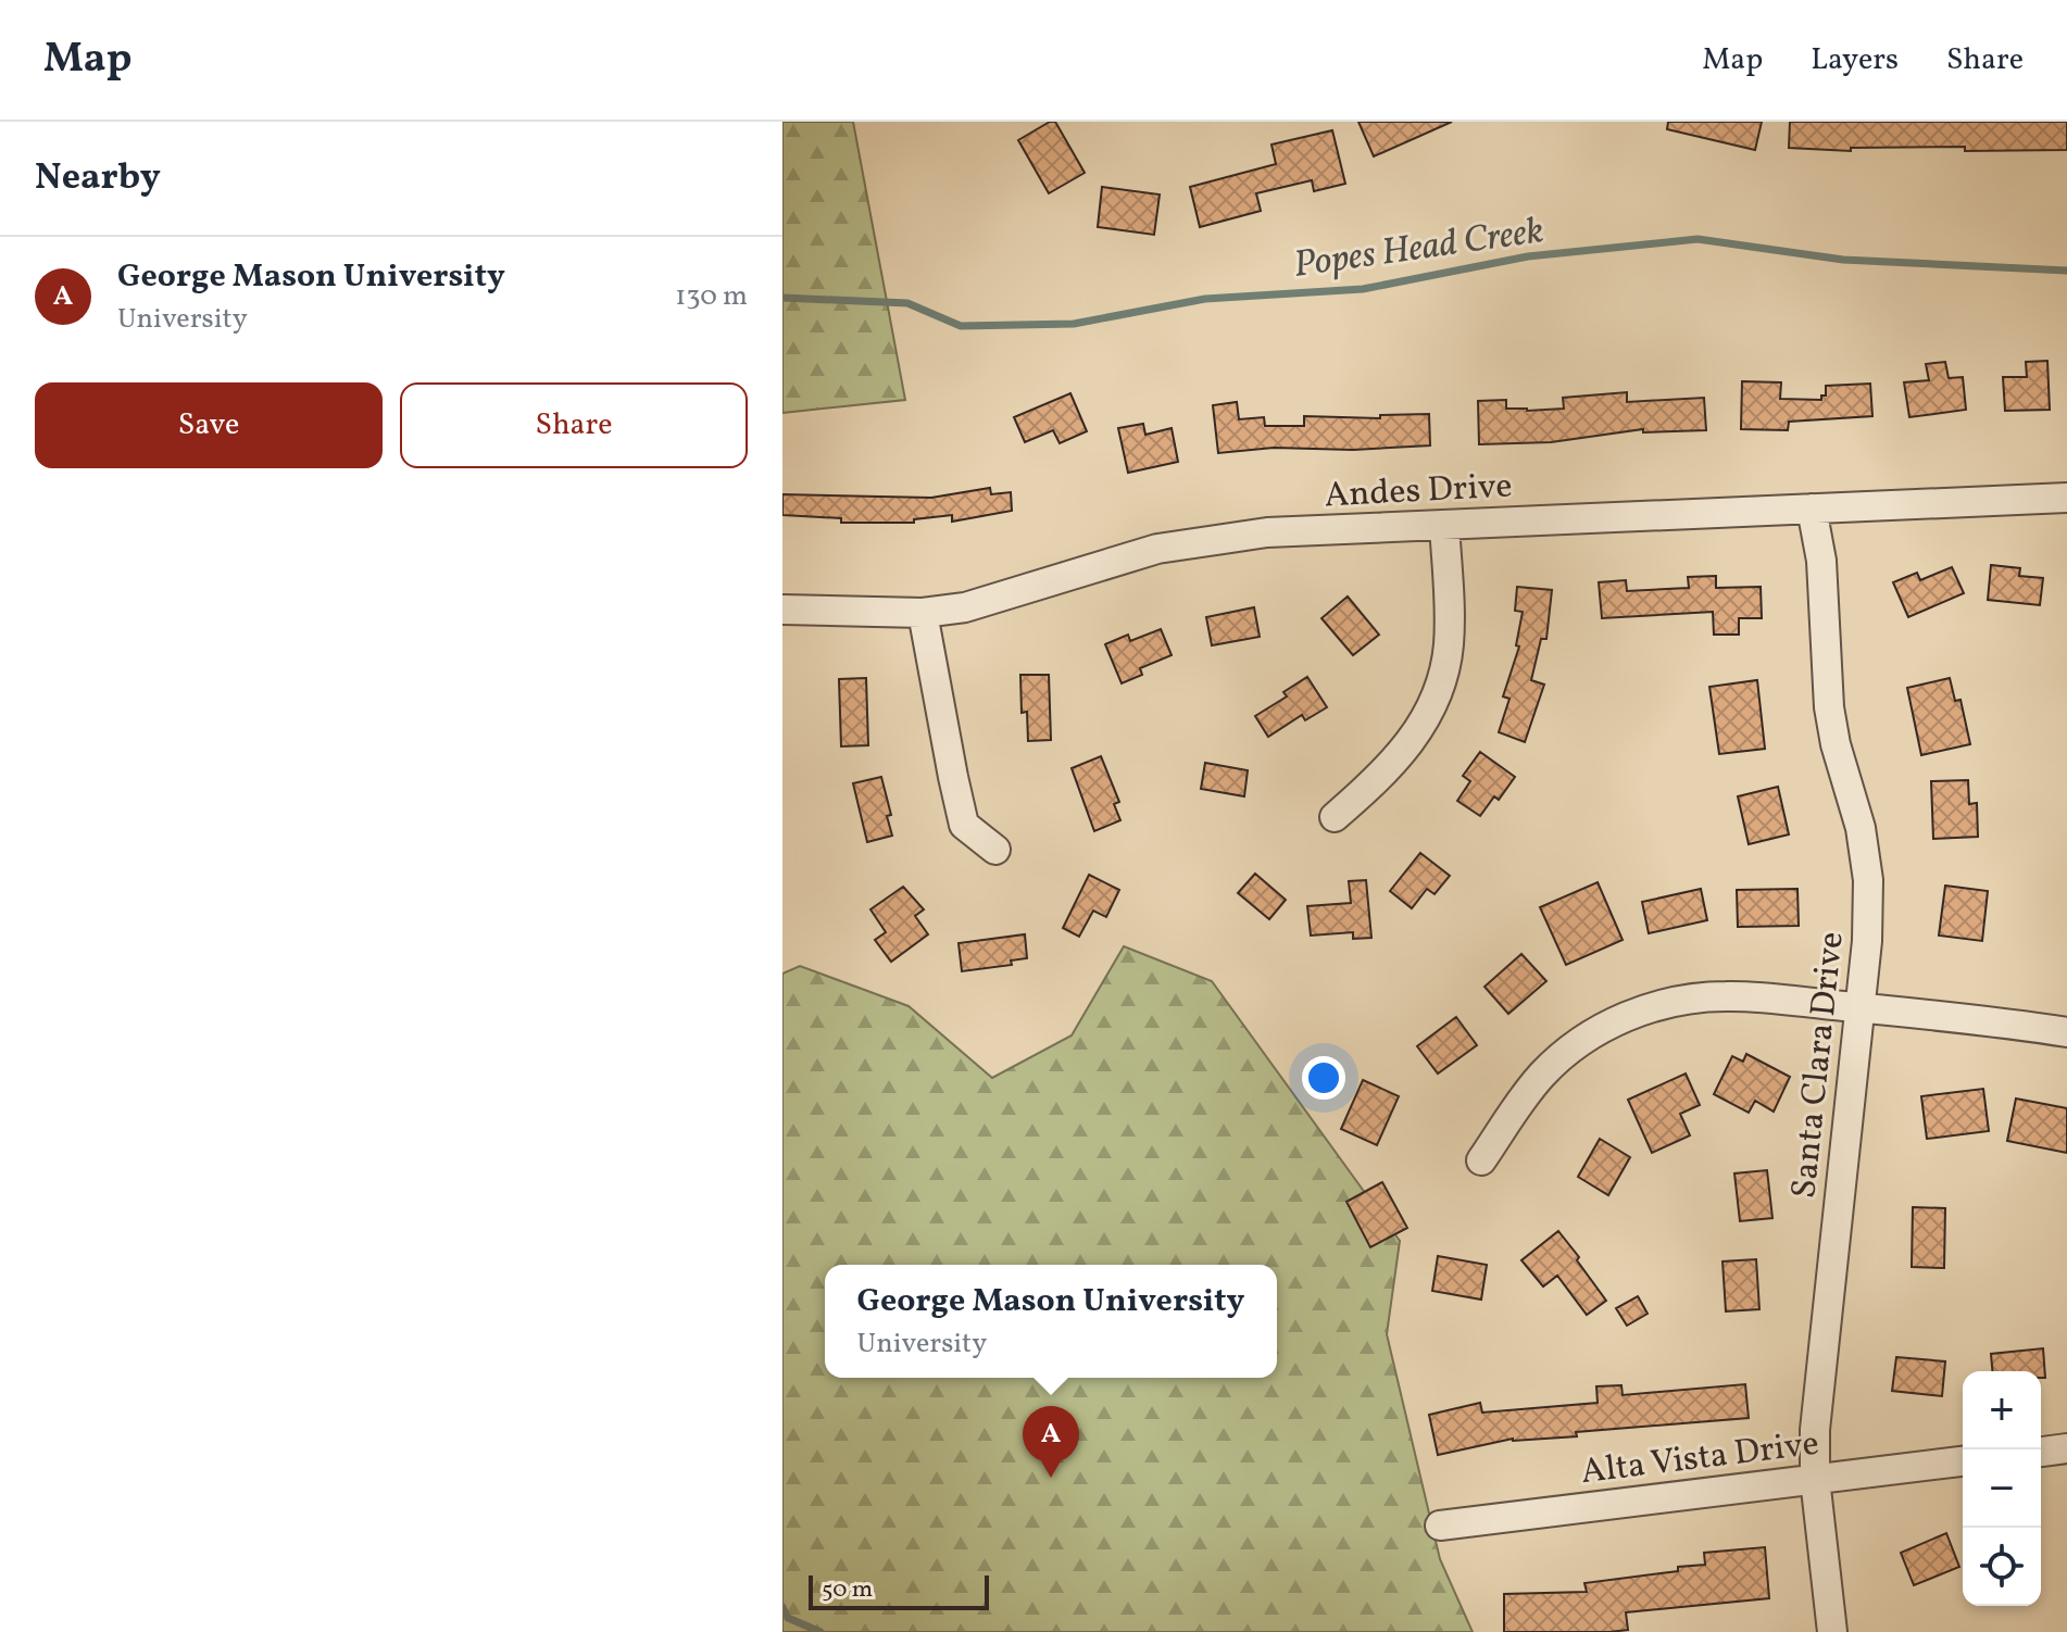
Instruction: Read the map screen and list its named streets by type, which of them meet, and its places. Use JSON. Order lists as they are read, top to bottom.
{
  "streets": {
    "street": ["Andes Drive", "Santa Clara Drive", "Alta Vista Drive"]
  },
  "crossings": [
    ["Andes Drive", "Santa Clara Drive"],
    ["Santa Clara Drive", "Alta Vista Drive"]
  ],
  "water": ["Popes Head Creek"],
  "scale_bar": "50 m",
  "page": {
    "header": "Map",
    "nav": ["Map", "Layers", "Share"],
    "heading": "Nearby",
    "list": [
      {
        "mark": "A",
        "name": "George Mason University",
        "note": "University",
        "value": "130 m"
      }
    ],
    "buttons": ["Save", "Share"],
    "popup": ["George Mason University", "University"],
    "map_buttons": ["+", "−"],
    "pins": "A",
    "scale": "50 m"
  }
}
